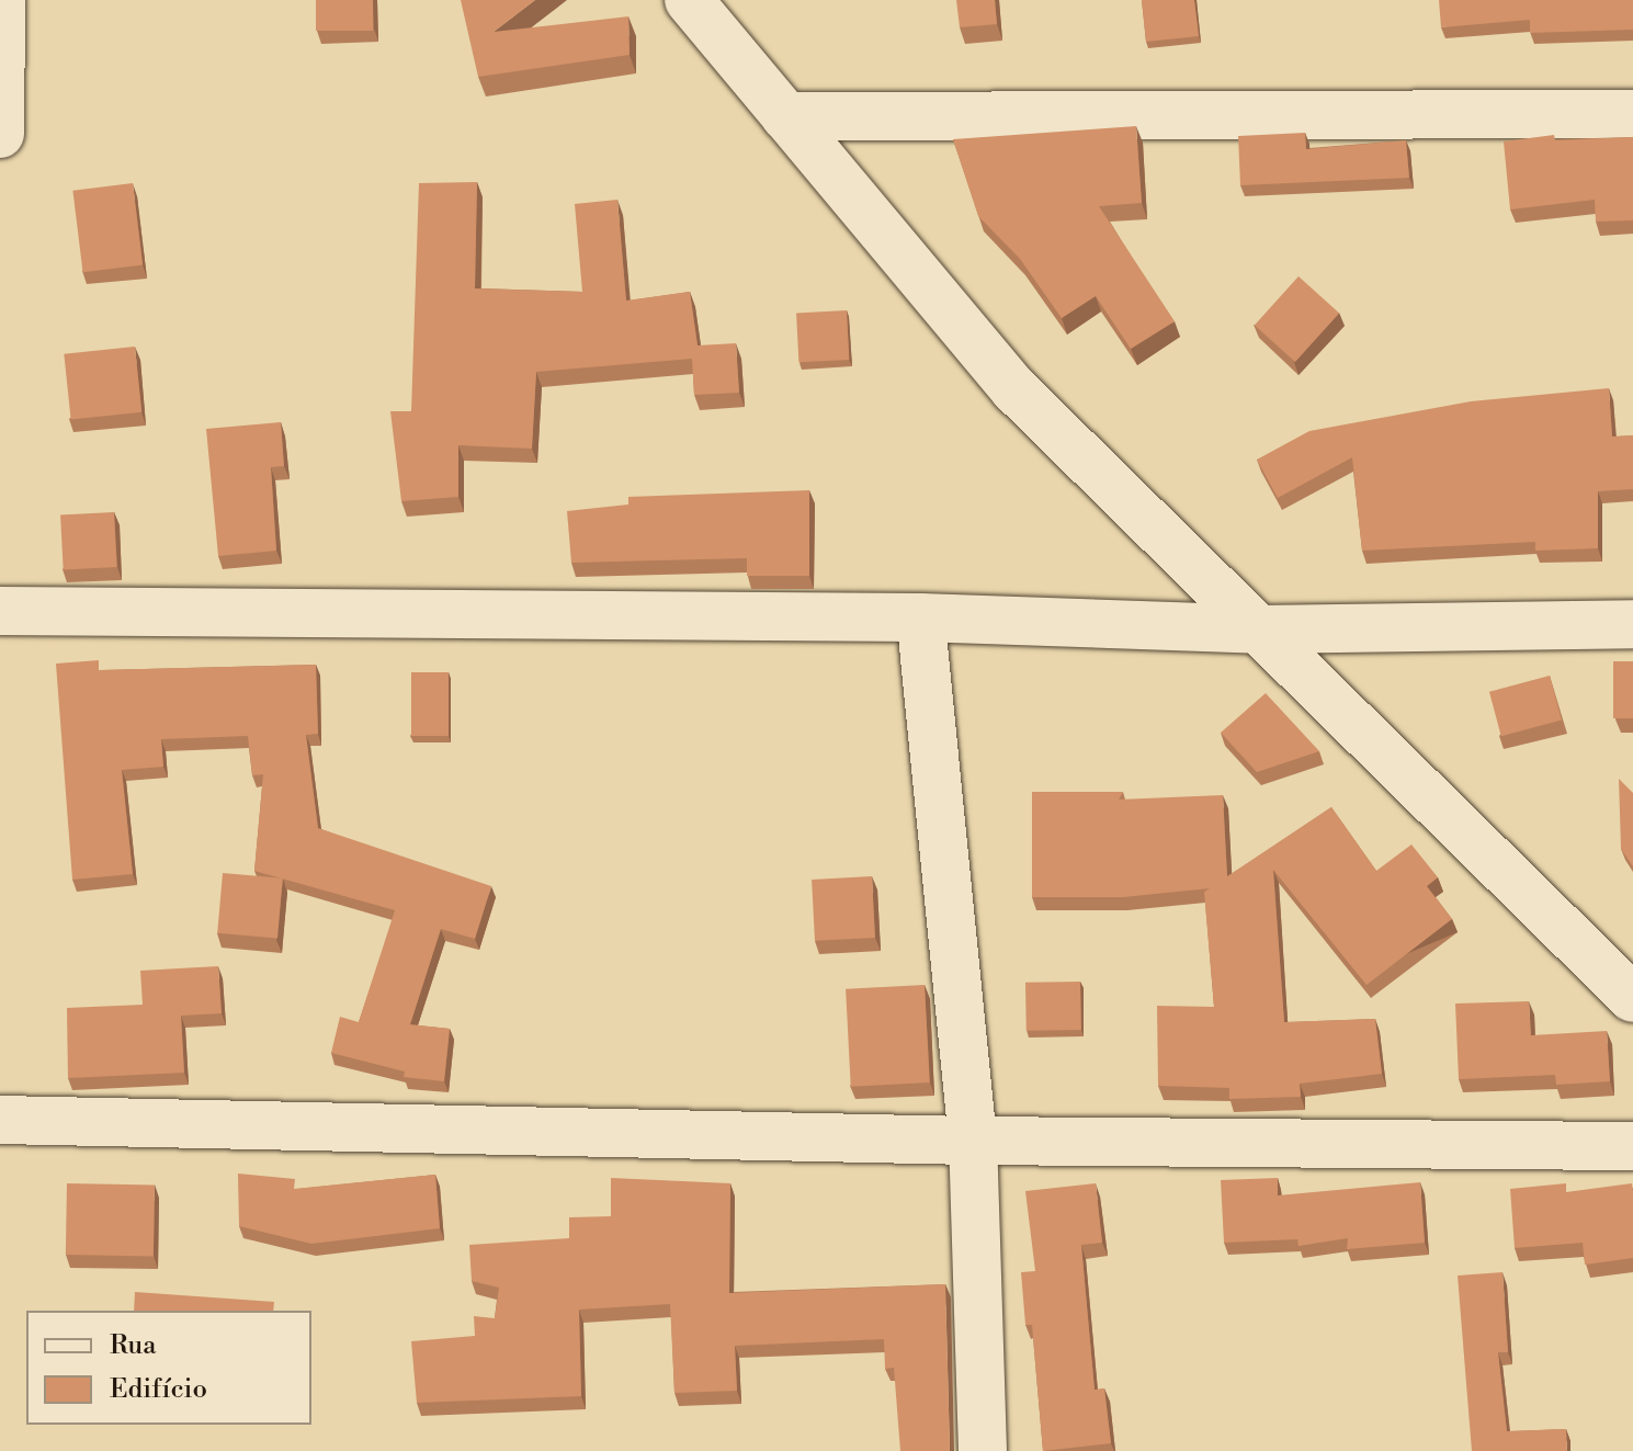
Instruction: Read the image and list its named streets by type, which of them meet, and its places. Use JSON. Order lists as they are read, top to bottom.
{
  "legend": ["Rua", "Edifício"]
}
